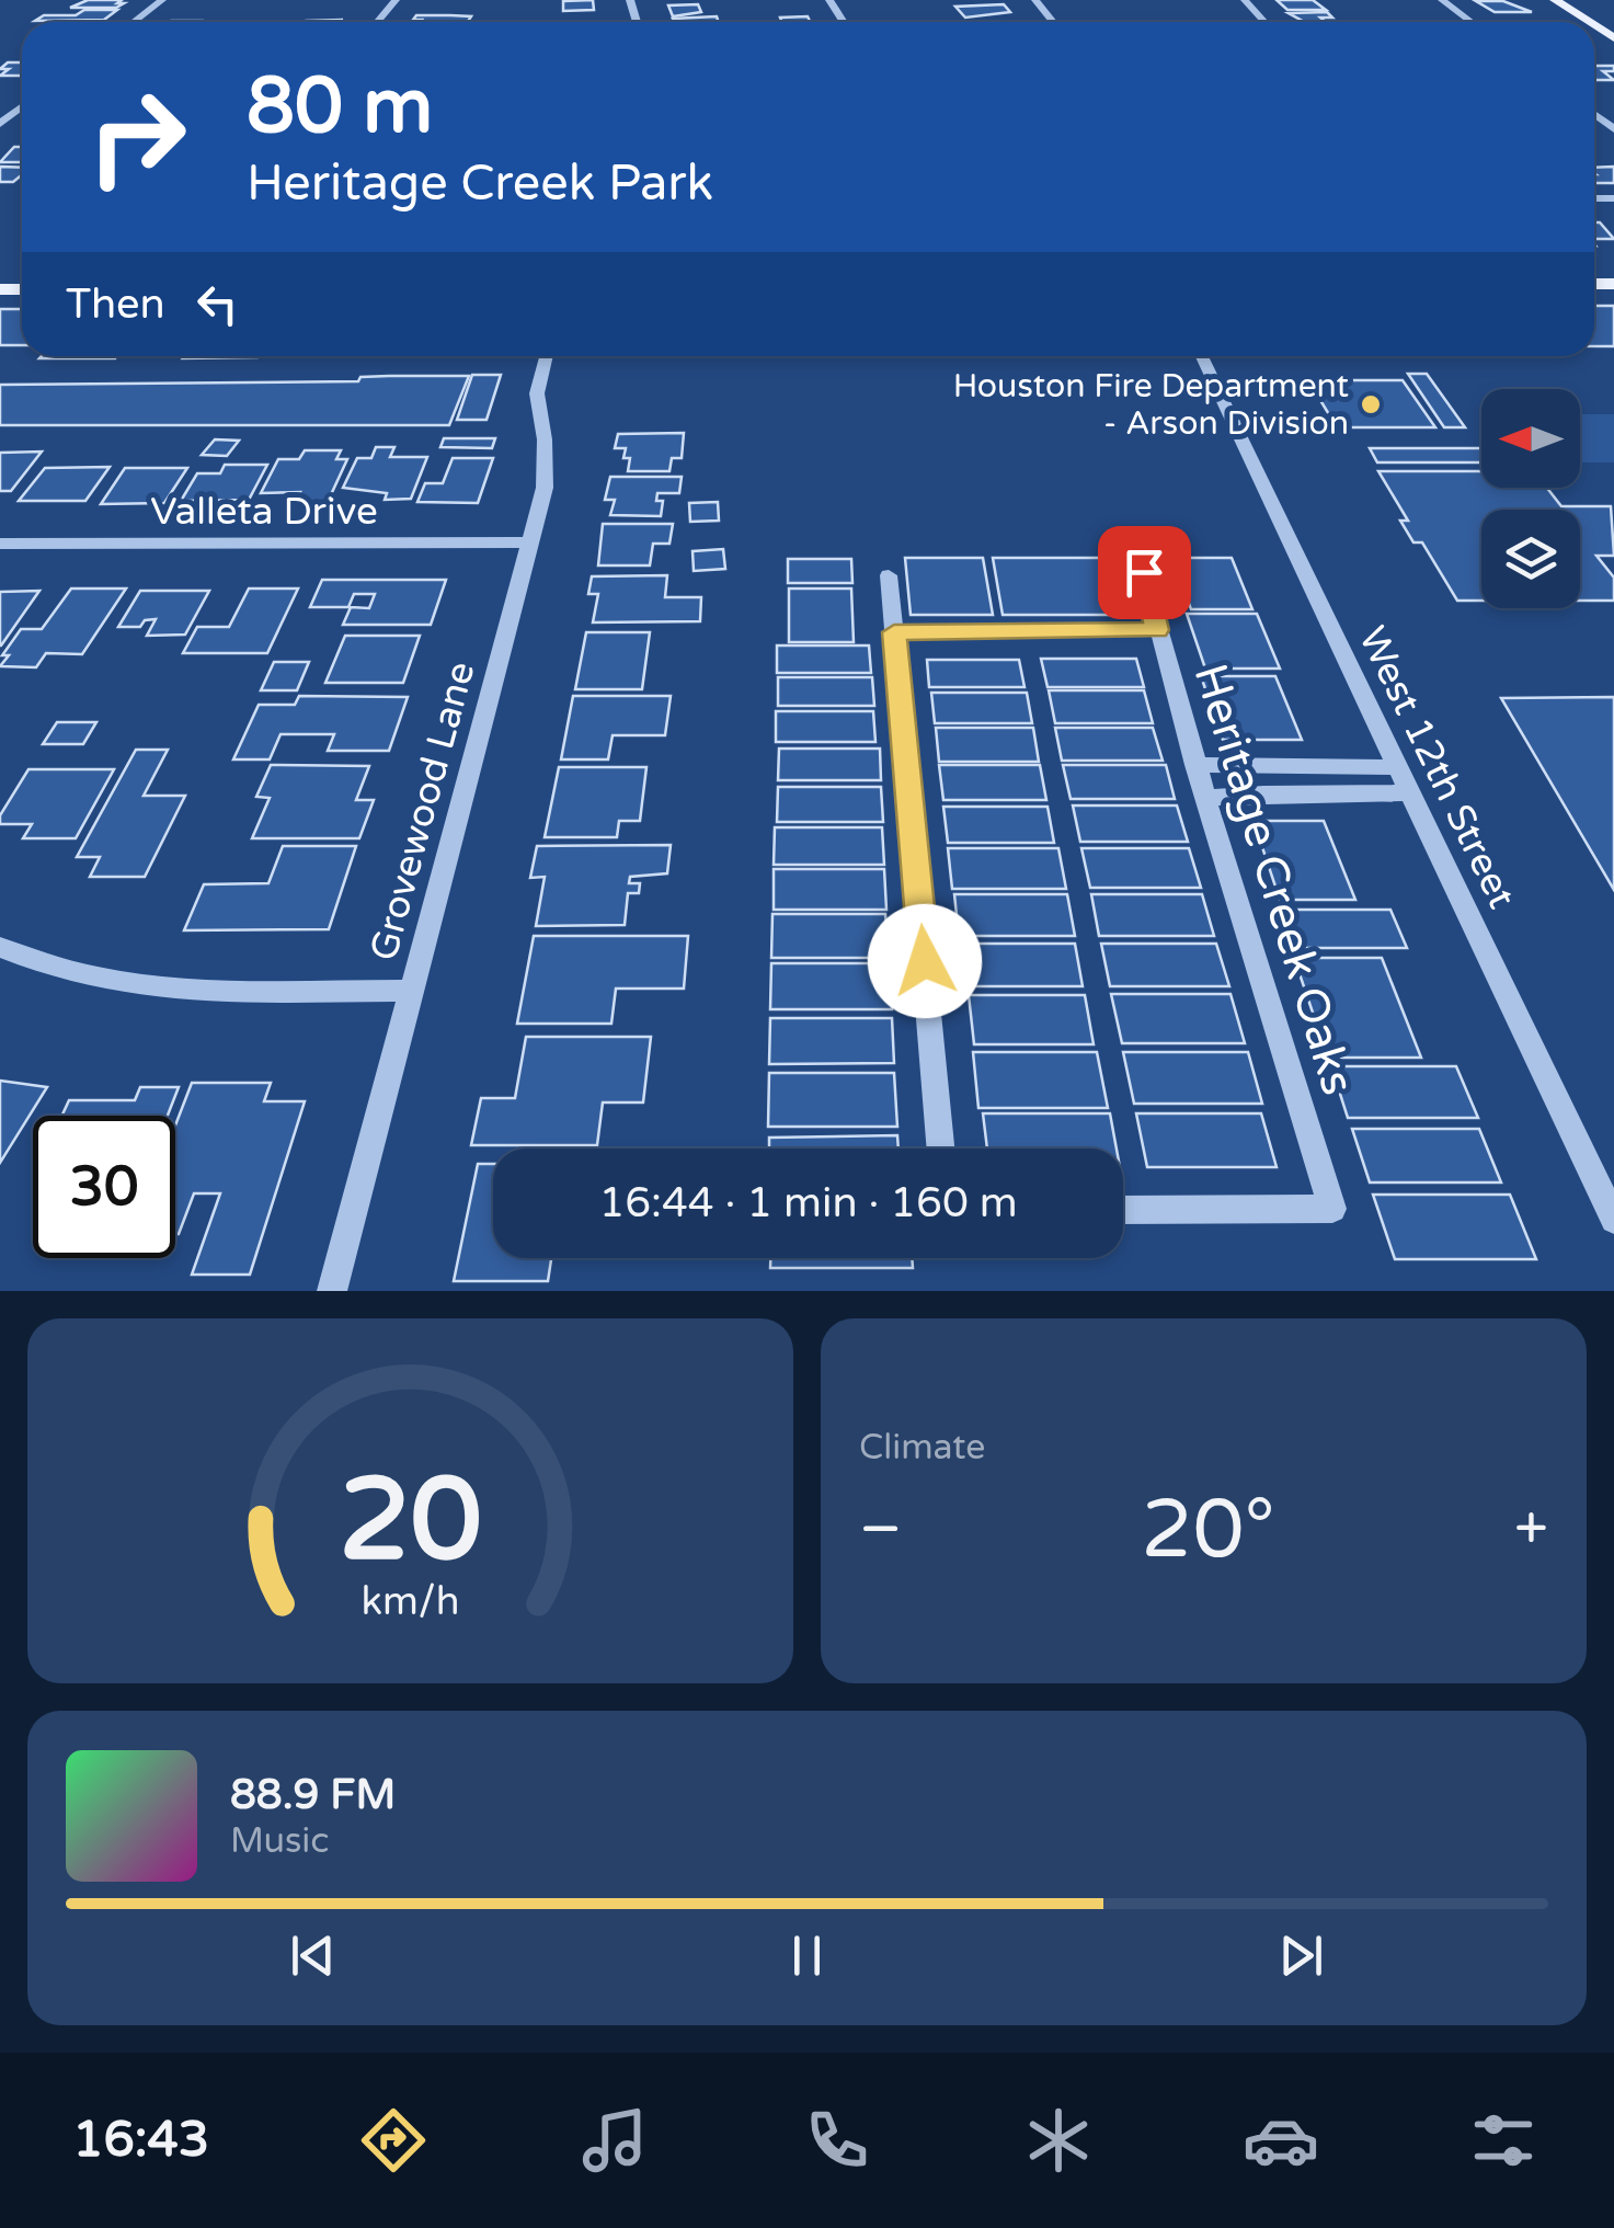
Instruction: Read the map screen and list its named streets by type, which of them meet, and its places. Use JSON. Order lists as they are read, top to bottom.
{
  "streets": {
    "street": [
      "Valleta Drive",
      "West 12th Street",
      "Grovewood Lane",
      "Heritage Creek Oaks"
    ]
  },
  "crossings": [
    ["Valleta Drive", "Grovewood Lane"]
  ],
  "places": ["Houston Fire Department - Arson Division"],
  "north": "left",
  "page": {
    "turn": ["80 m", "Heritage Creek Park"],
    "then": "Then",
    "limit": "30",
    "trip": "16:44 · 1 min · 160 m",
    "tile": "Climate",
    "heat": ["−", "20°", "+"],
    "song": ["88.9 FM", "Music"],
    "tabs": "16:43",
    "gauge": ["20", "km/h"]
  }
}
